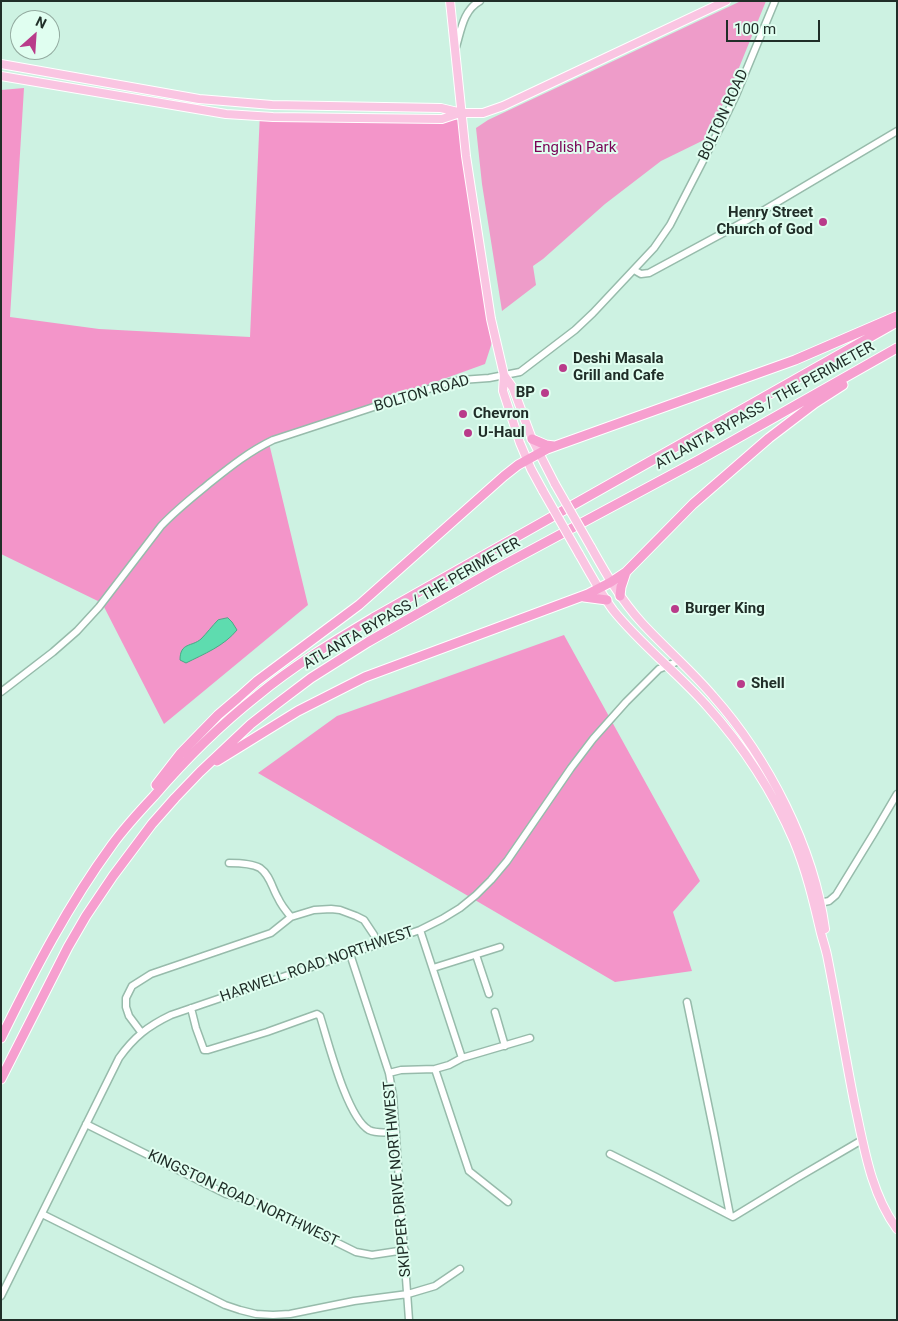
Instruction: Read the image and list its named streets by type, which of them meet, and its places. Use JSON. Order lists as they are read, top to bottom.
{
  "streets": {
    "highway": ["ATLANTA BYPASS / THE PERIMETER"],
    "street": [
      "BOLTON ROAD",
      "HARWELL ROAD NORTHWEST",
      "SKIPPER DRIVE NORTHWEST",
      "KINGSTON ROAD NORTHWEST"
    ]
  },
  "crossings": [
    ["HARWELL ROAD NORTHWEST", "SKIPPER DRIVE NORTHWEST"],
    ["HARWELL ROAD NORTHWEST", "KINGSTON ROAD NORTHWEST"],
    ["SKIPPER DRIVE NORTHWEST", "KINGSTON ROAD NORTHWEST"]
  ],
  "parks": ["English Park"],
  "places": [
    "Henry Street Church of God",
    "Deshi Masala Grill and Cafe",
    "BP",
    "Chevron",
    "U-Haul",
    "Burger King",
    "Shell"
  ],
  "scale_bar": "100 m",
  "north": "top right"
}
